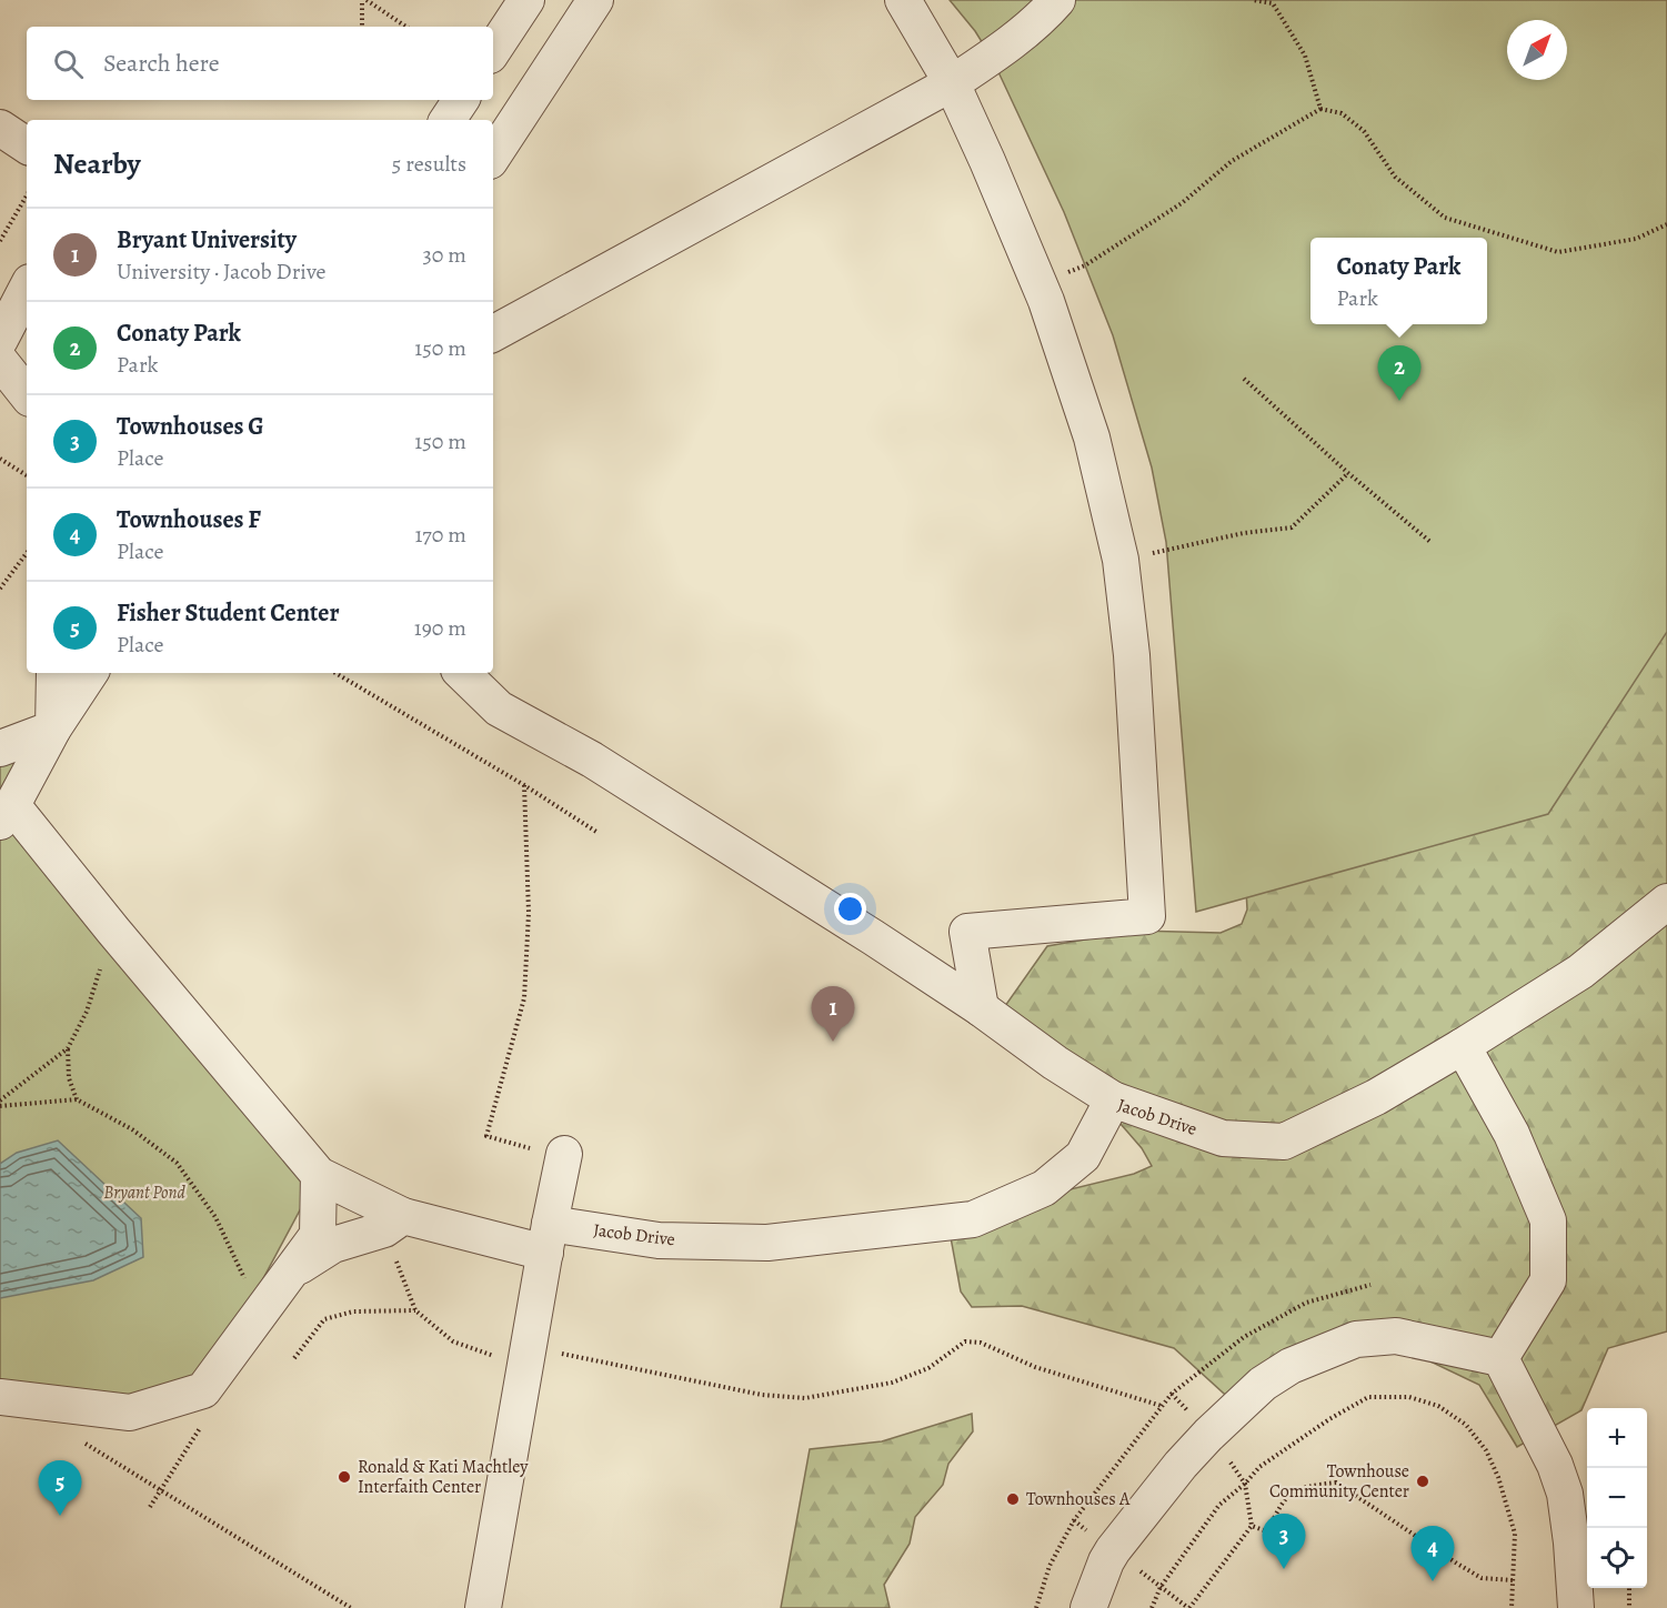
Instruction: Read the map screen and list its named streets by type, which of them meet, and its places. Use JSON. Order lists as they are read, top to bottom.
{
  "streets": {
    "street": ["Jacob Drive"]
  },
  "parks": ["Bryant Pond"],
  "places": ["Ronald & Kati Machtley Interfaith Center", "Townhouse Community Center", "Townhouses A"],
  "north": "top right",
  "page": {
    "search": "Search here",
    "heading": ["Nearby", "5 results"],
    "list": [
      {
        "mark": "1",
        "name": "Bryant University",
        "note": "University · Jacob Drive",
        "value": "30 m"
      },
      {
        "mark": "2",
        "name": "Conaty Park",
        "note": "Park",
        "value": "150 m"
      },
      {
        "mark": "3",
        "name": "Townhouses G",
        "note": "Place",
        "value": "150 m"
      },
      {
        "mark": "4",
        "name": "Townhouses F",
        "note": "Place",
        "value": "170 m"
      },
      {
        "mark": "5",
        "name": "Fisher Student Center",
        "note": "Place",
        "value": "190 m"
      }
    ],
    "popup": ["Conaty Park", "Park"],
    "pins": [
      "2",
      "1",
      "5",
      "3",
      "4"
    ],
    "map_buttons": ["+", "−"]
  }
}
